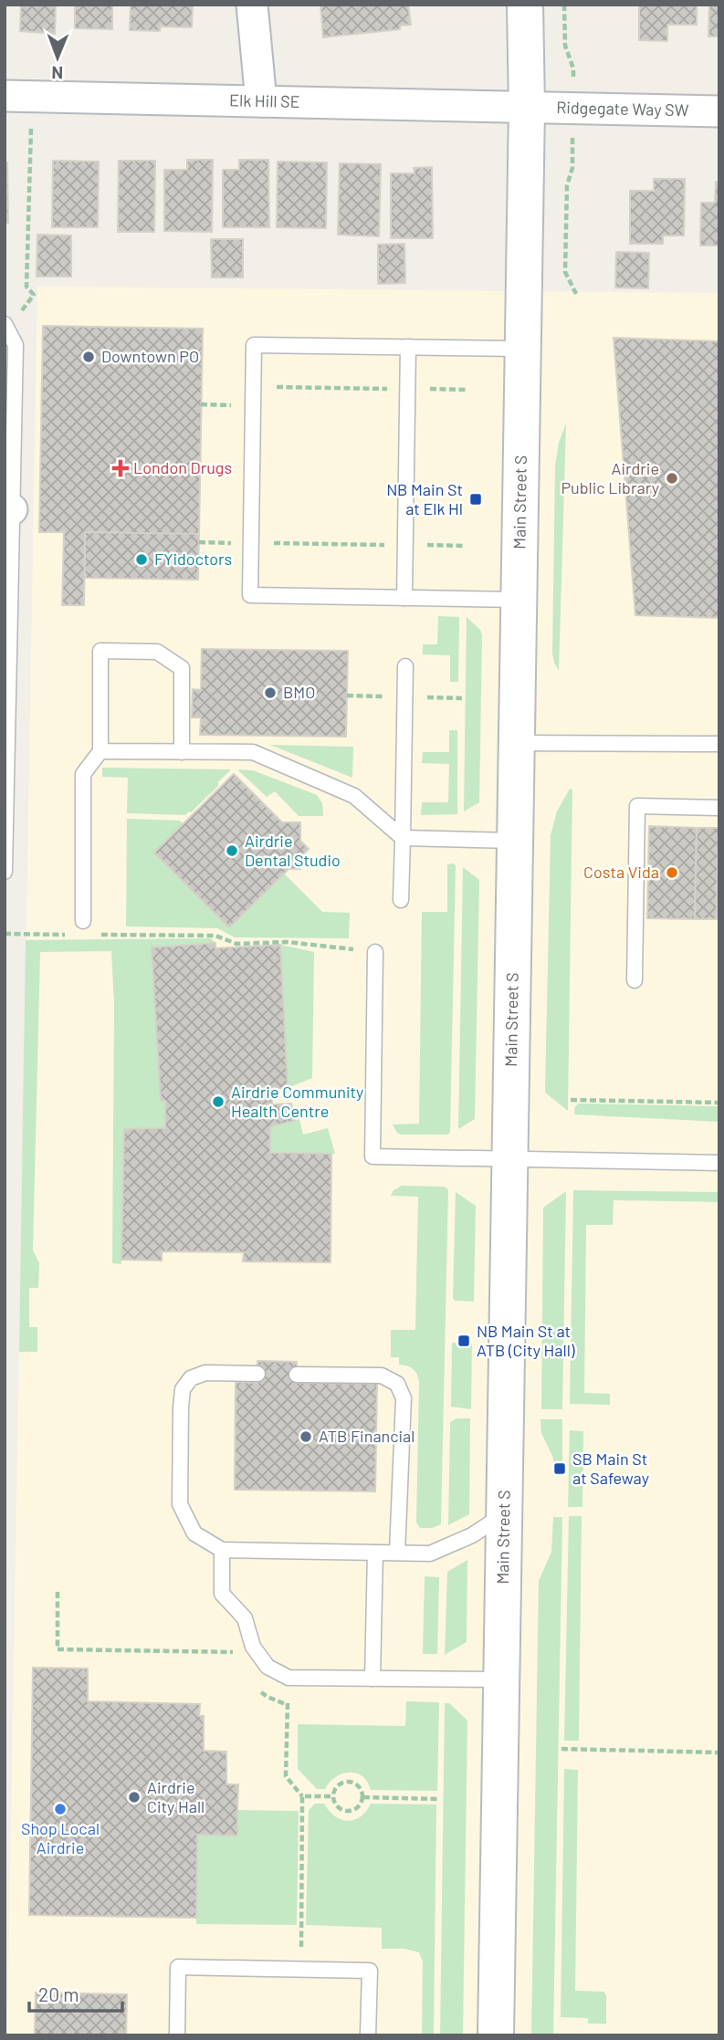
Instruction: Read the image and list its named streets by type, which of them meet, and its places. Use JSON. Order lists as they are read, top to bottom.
{
  "streets": {
    "main road": ["Main Street S"],
    "street": ["Elk Hill SE", "Ridgegate Way SW"]
  },
  "crossings": [
    ["Elk Hill SE", "Ridgegate Way SW"],
    ["Elk Hill SE", "Main Street S"],
    ["Ridgegate Way SW", "Main Street S"]
  ],
  "places": {
    "other": [
      "Downtown PO",
      "Airdrie Public Library",
      "FYidoctors",
      "BMO",
      "Airdrie Dental Studio",
      "Costa Vida",
      "Airdrie Community Health Centre",
      "ATB Financial",
      "Airdrie City Hall",
      "Shop Local Airdrie"
    ],
    "health": ["London Drugs"],
    "transit": ["NB Main St at Elk Hl", "NB Main St at ATB (City Hall)", "SB Main St at Safeway"]
  },
  "scale_bar": "20 m",
  "north": "bottom"
}
